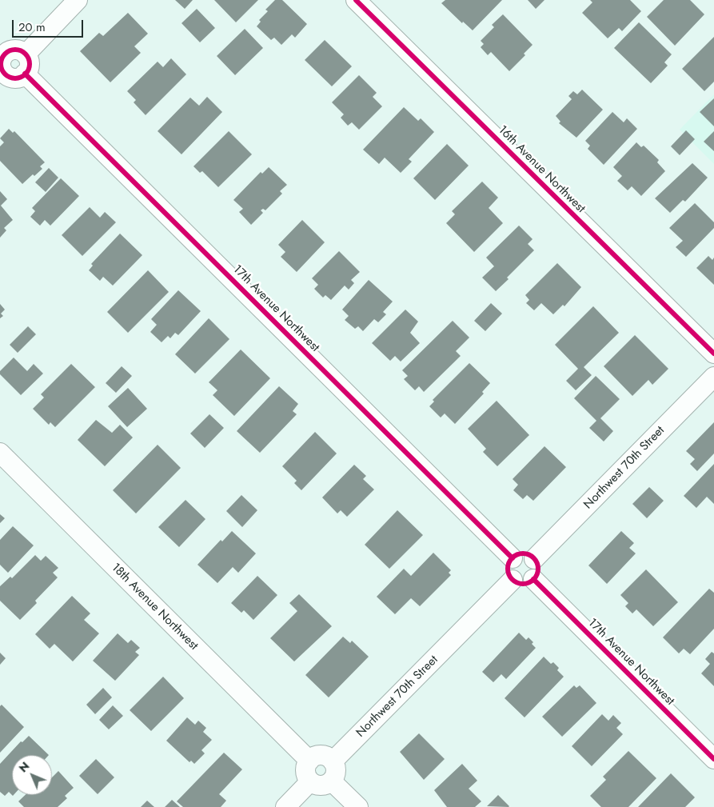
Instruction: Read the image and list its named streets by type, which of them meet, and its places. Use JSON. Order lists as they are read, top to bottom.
{
  "streets": {
    "street": [
      "16th Avenue Northwest",
      "17th Avenue Northwest",
      "Northwest 70th Street",
      "18th Avenue Northwest"
    ]
  },
  "crossings": [
    ["17th Avenue Northwest", "Northwest 70th Street"],
    ["Northwest 70th Street", "18th Avenue Northwest"]
  ],
  "scale_bar": "20 m",
  "north": "top left"
}
